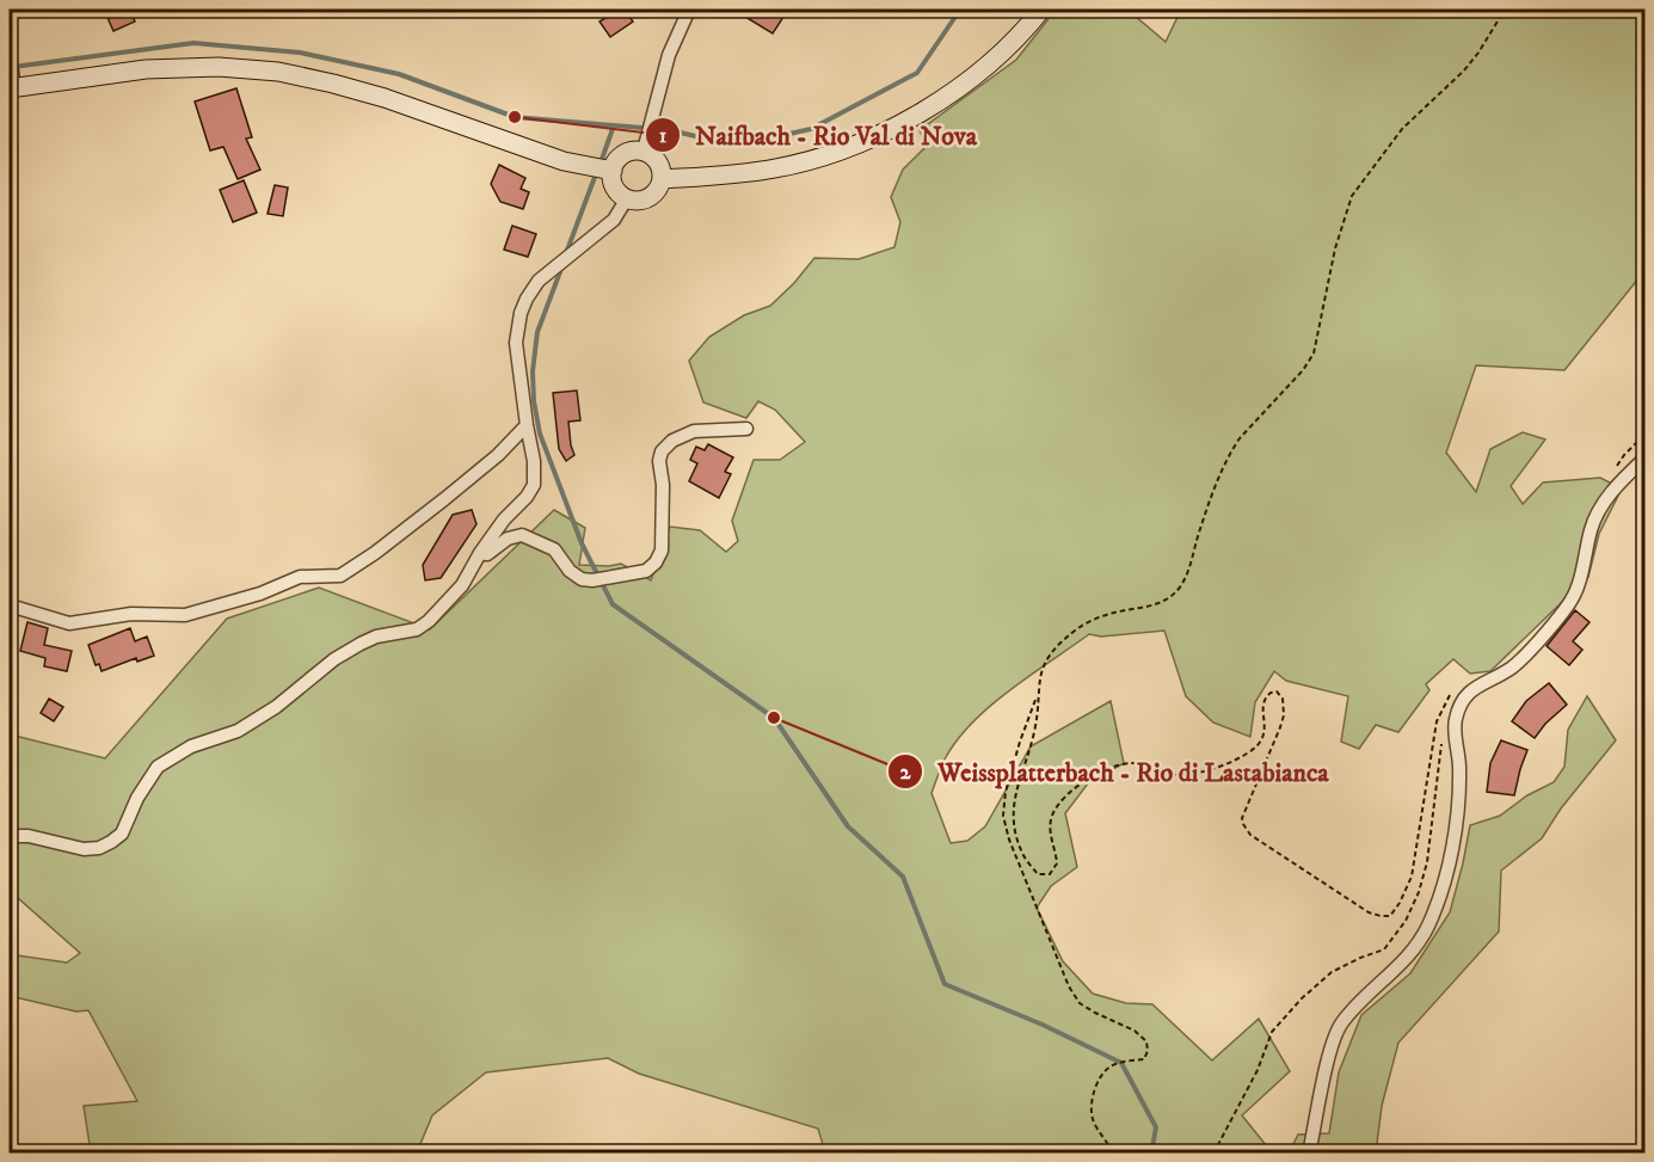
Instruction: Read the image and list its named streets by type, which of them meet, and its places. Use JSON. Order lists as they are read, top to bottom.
{
  "places": ["Naifbach - Rio Val di Nova", "Weissplatterbach - Rio di Lastabianca"]
}
